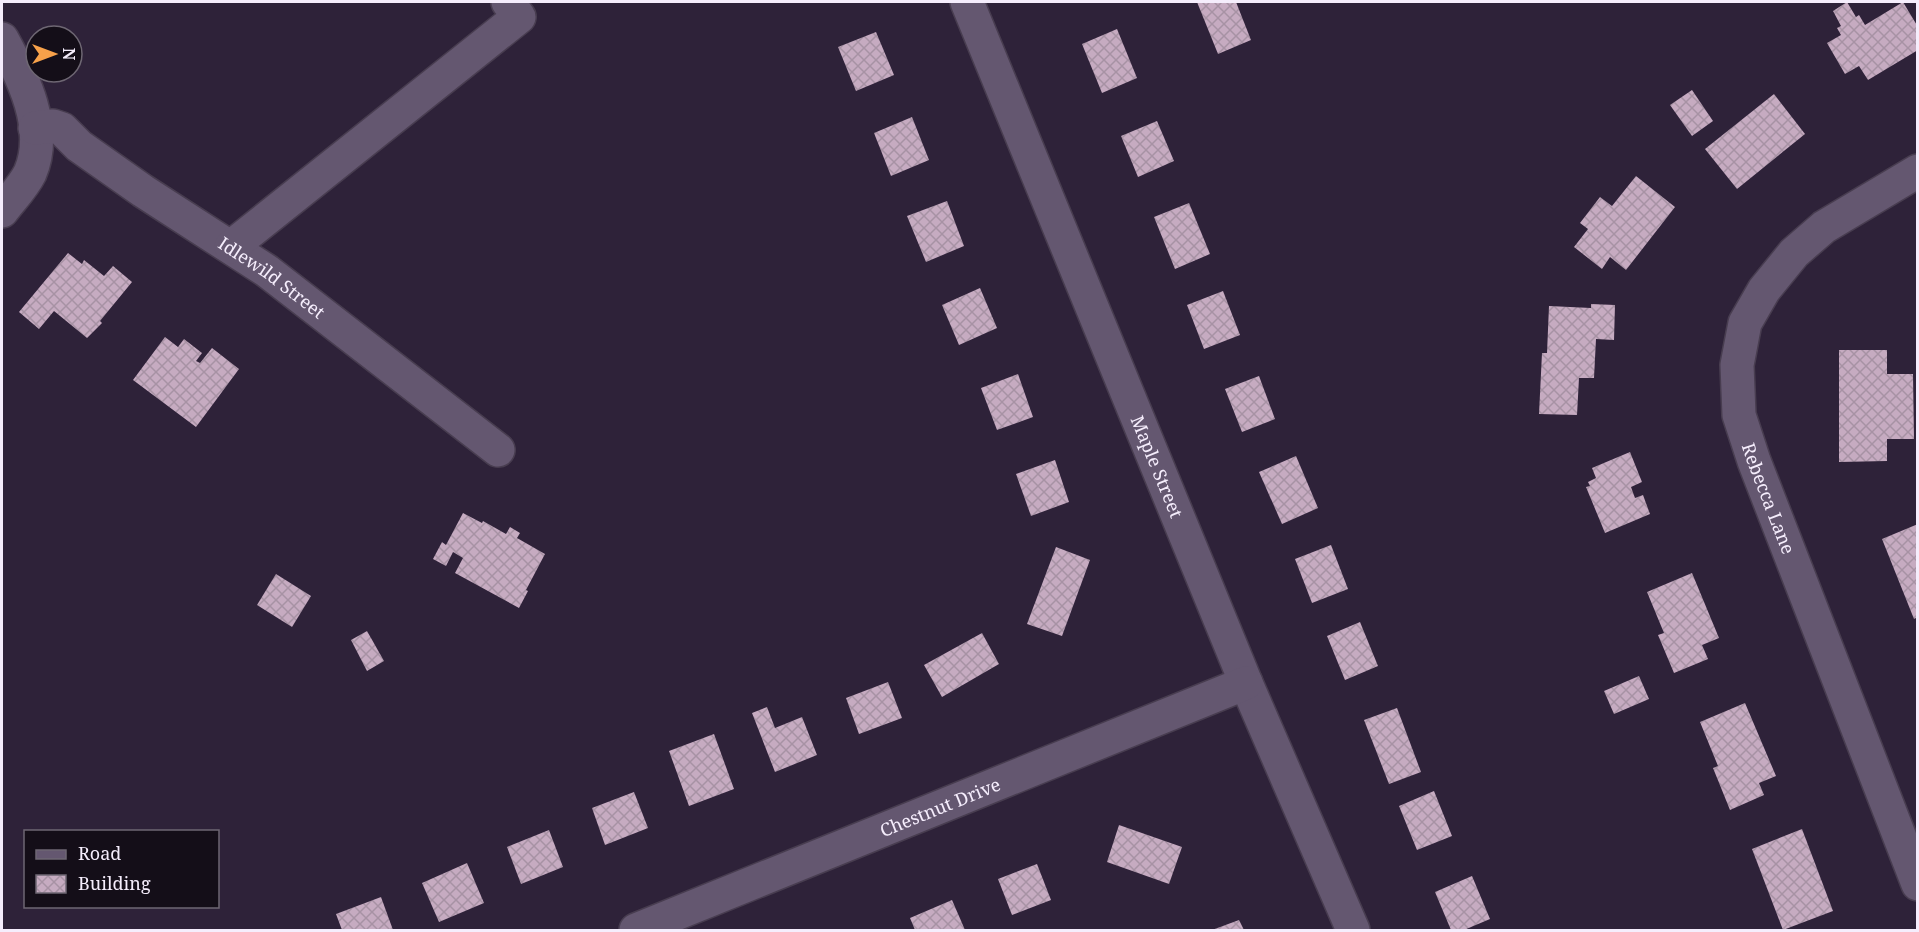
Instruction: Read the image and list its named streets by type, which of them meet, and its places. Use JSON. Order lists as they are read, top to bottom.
{
  "streets": {
    "street": [
      "Idlewild Street",
      "Maple Street",
      "Rebecca Lane",
      "Chestnut Drive"
    ]
  },
  "crossings": [
    ["Maple Street", "Chestnut Drive"]
  ],
  "legend": ["Road", "Building"],
  "north": "right"
}
